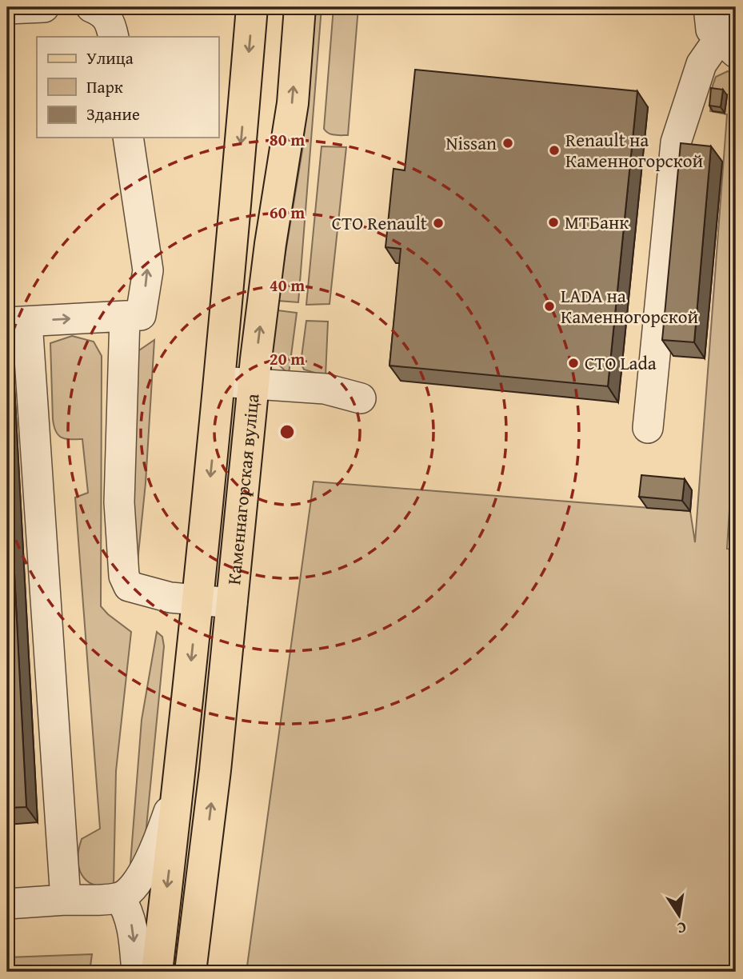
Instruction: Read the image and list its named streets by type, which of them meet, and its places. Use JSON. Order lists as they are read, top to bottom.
{
  "streets": {
    "main road": ["Каменнагорская вуліца"]
  },
  "places": [
    "Nissan",
    "Renault на Каменногорской",
    "МТБанк",
    "СТО Renault",
    "LADA на Каменногорской",
    "СТО Lada"
  ],
  "legend": ["Улица", "Парк", "Здание"],
  "north": "bottom",
  "rings": [
    "80 m",
    "60 m",
    "40 m",
    "20 m"
  ]
}
